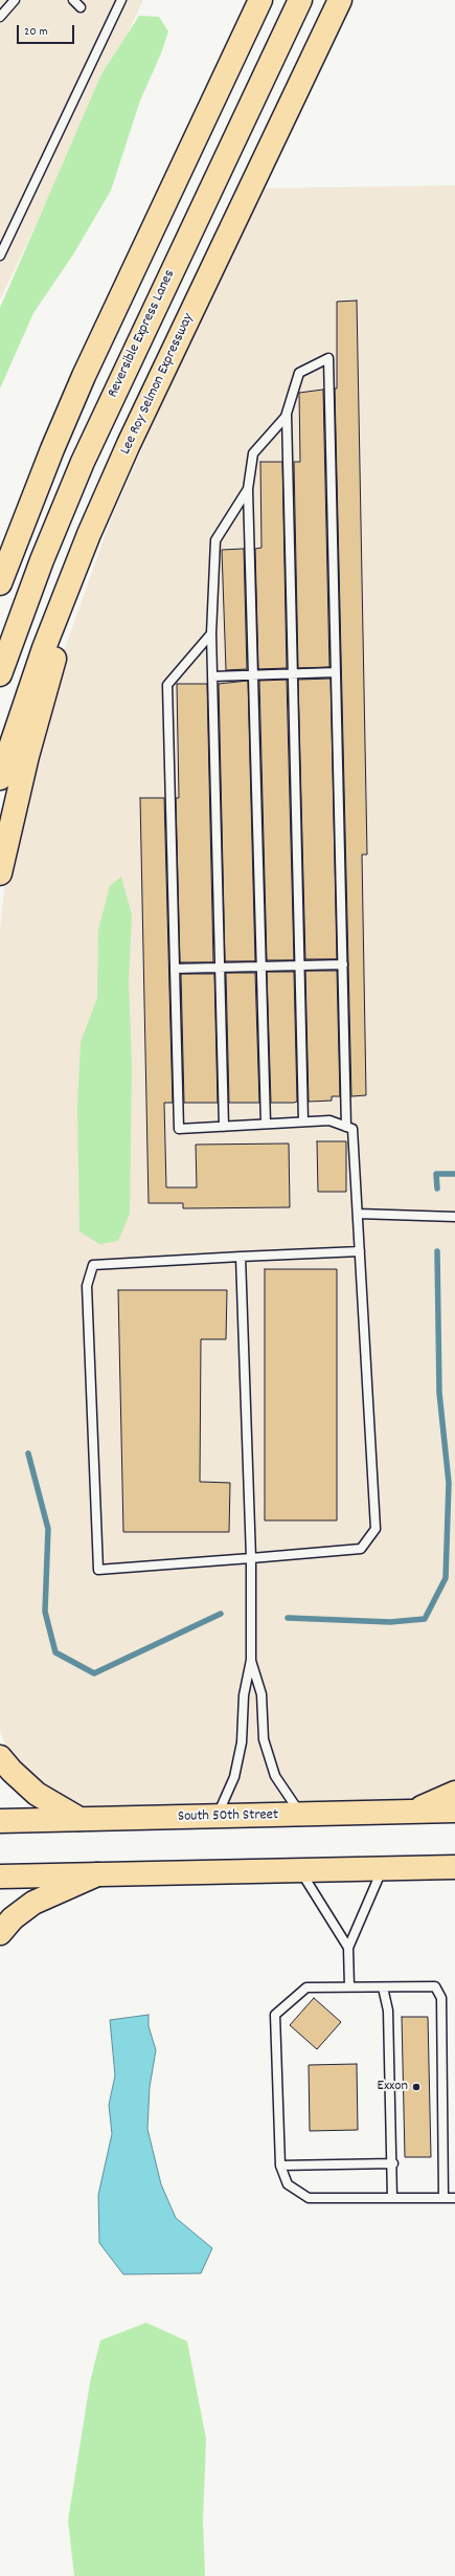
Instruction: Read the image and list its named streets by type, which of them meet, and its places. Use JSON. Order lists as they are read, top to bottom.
{
  "streets": {
    "main road": ["Reversible Express Lanes", "Lee Roy Selmon Expressway", "South 50th Street"]
  },
  "places": ["Exxon"],
  "scale_bar": "20 m"
}
